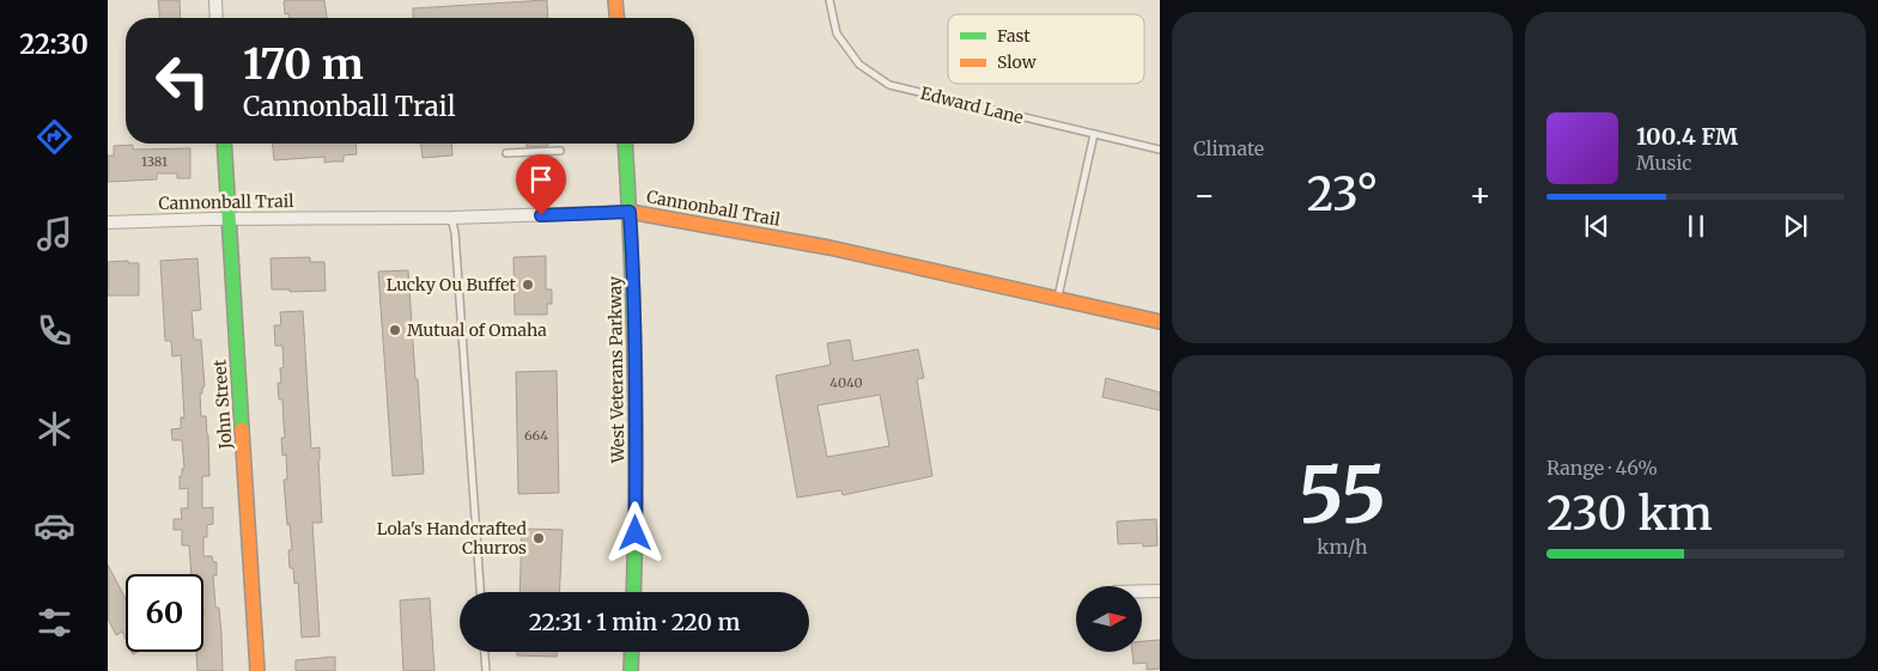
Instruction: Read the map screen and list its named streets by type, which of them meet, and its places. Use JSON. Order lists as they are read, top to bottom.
{
  "streets": {
    "main road": ["Cannonball Trail", "West Veterans Parkway", "John Street"],
    "lane": ["Edward Lane"]
  },
  "crossings": [
    ["Cannonball Trail", "West Veterans Parkway"],
    ["Cannonball Trail", "John Street"]
  ],
  "places": ["Lucky Ou Buffet", "Mutual of Omaha", "Lola's Handcrafted Churros"],
  "house_numbers": ["1381", "4040", "664"],
  "legend": ["Fast", "Slow"],
  "north": "right",
  "page": {
    "tabs": "22:30",
    "tile": [
      "Climate",
      ["55", "km/h"],
      ["Range · 46%", "230 km"]
    ],
    "turn": ["170 m", "Cannonball Trail"],
    "song": ["100.4 FM", "Music"],
    "heat": ["−", "23°", "+"],
    "limit": "60",
    "trip": "22:31 · 1 min · 220 m"
  }
}
